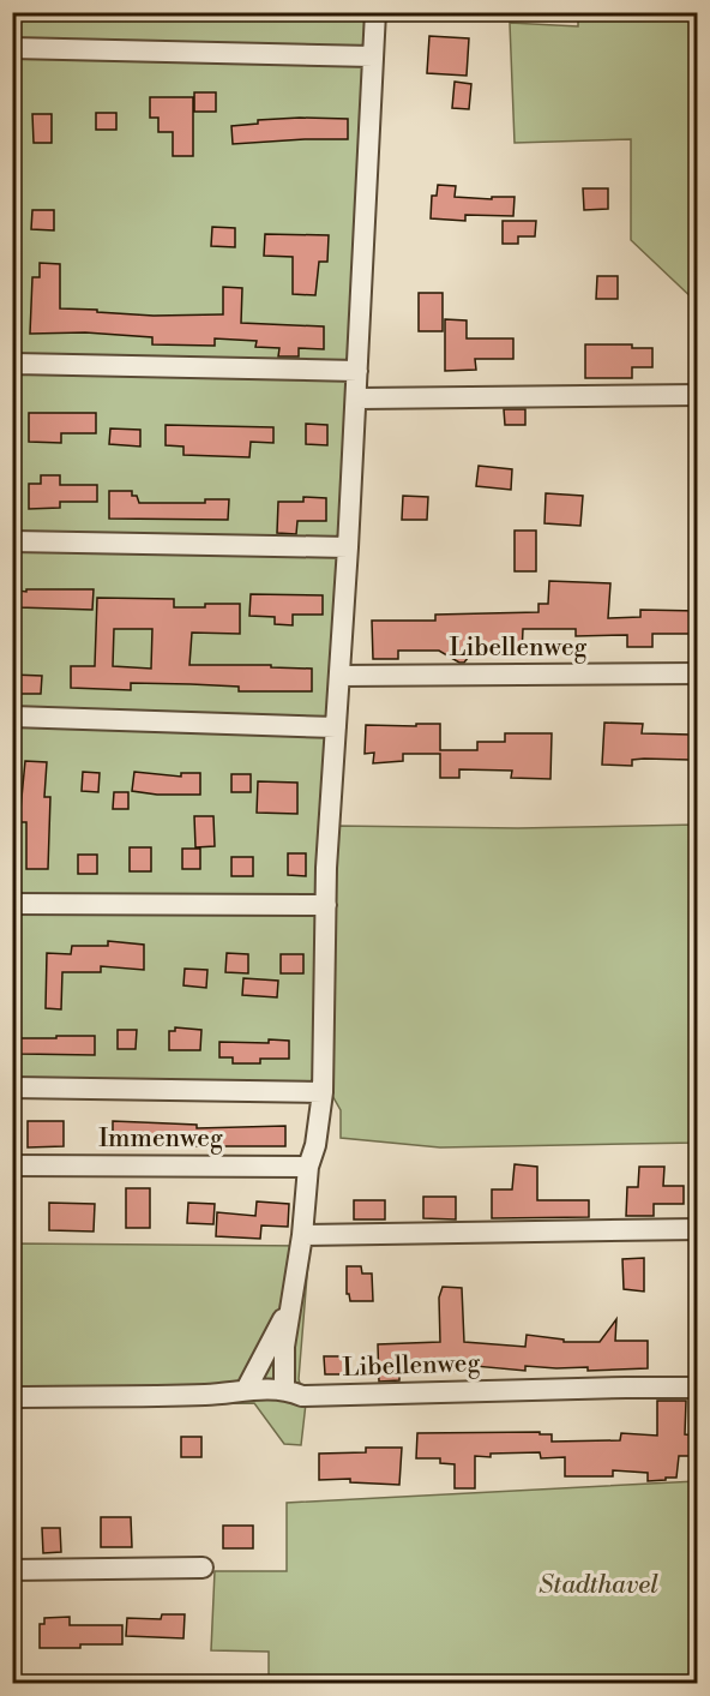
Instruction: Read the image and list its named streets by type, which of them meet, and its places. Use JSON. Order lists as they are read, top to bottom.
{
  "streets": {
    "street": ["Libellenweg", "Immenweg"]
  },
  "parks": ["Stadthavel"]
}
